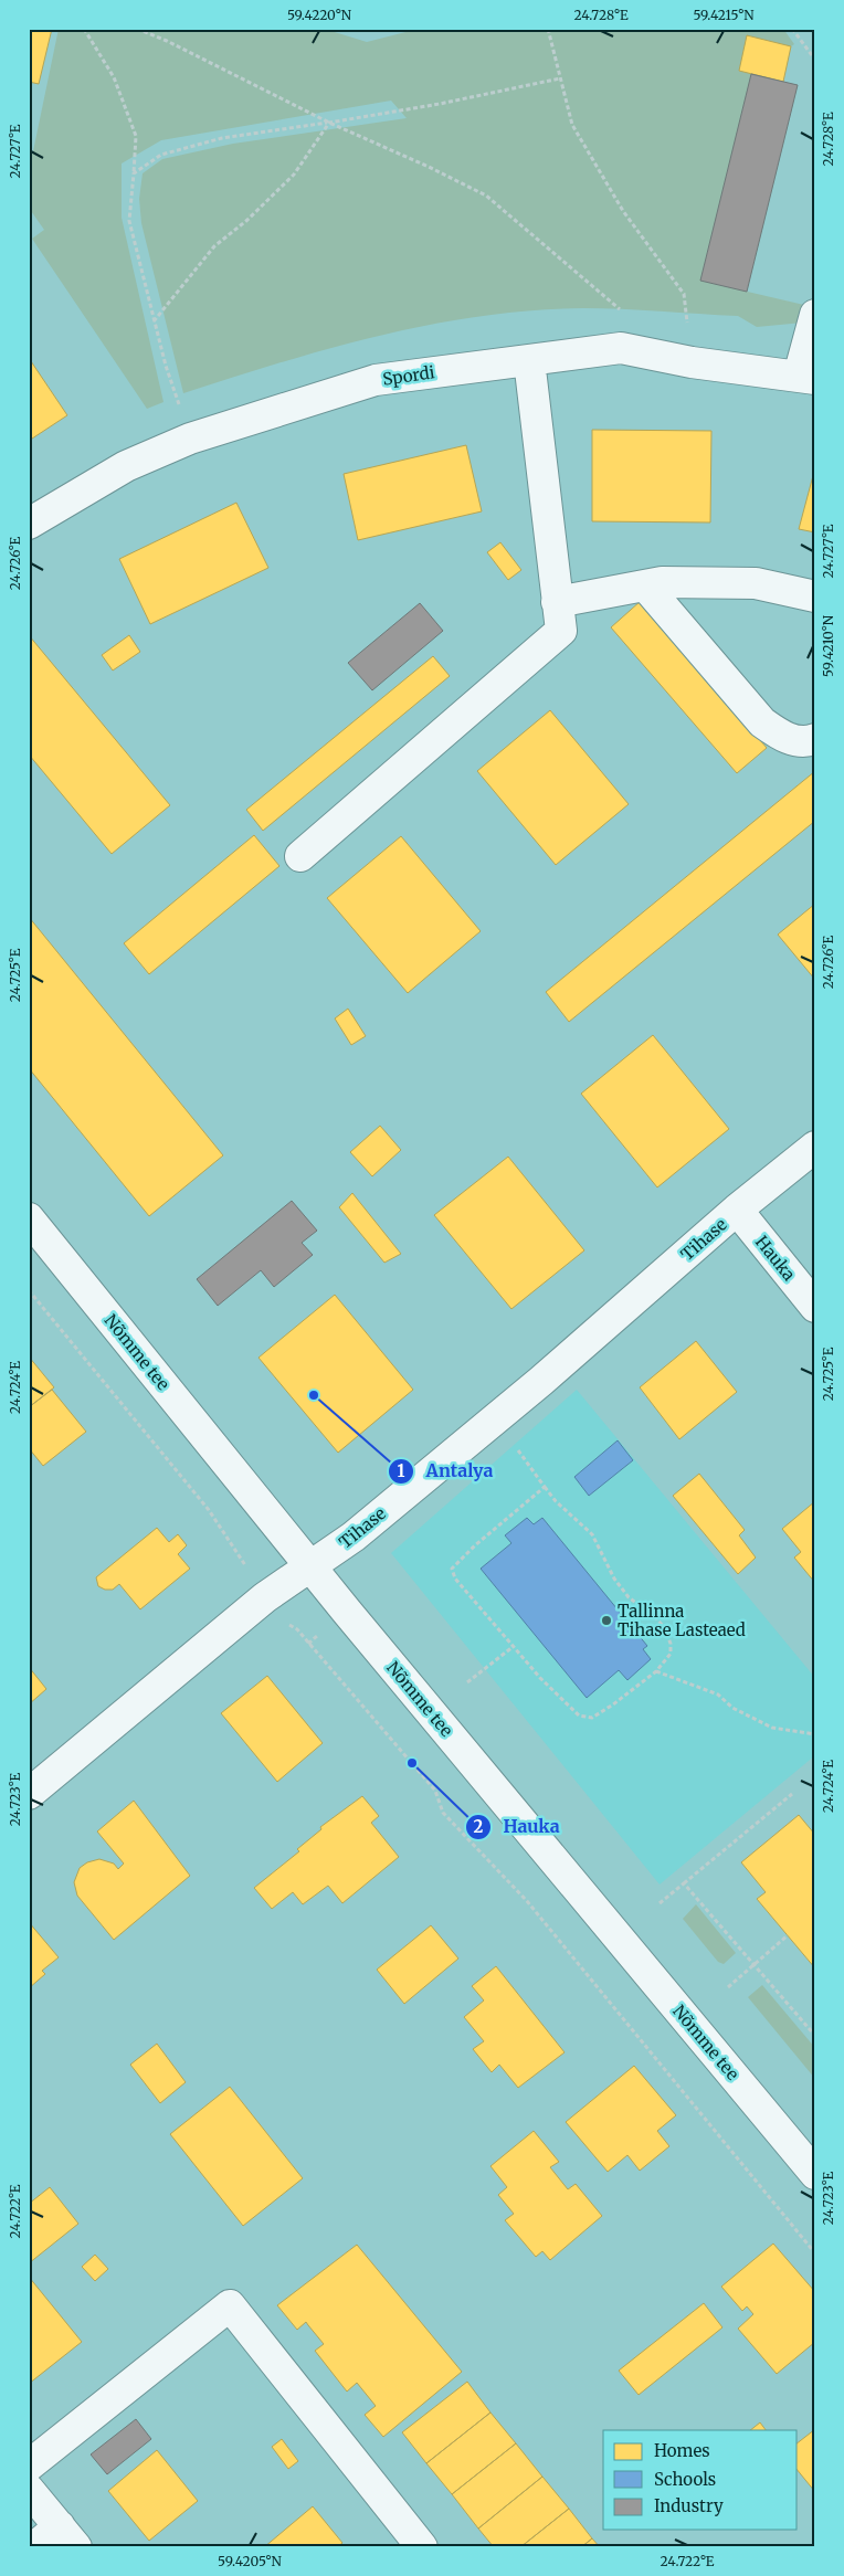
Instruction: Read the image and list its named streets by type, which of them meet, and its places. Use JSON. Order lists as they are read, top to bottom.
{
  "streets": {
    "street": [
      "Spordi",
      "Tihase",
      "Hauka",
      "Nõmme tee"
    ]
  },
  "crossings": [
    ["Tihase", "Hauka"],
    ["Tihase", "Nõmme tee"]
  ],
  "places": ["Antalya", "Tallinna Tihase Lasteaed", "Hauka"],
  "legend": ["Homes", "Schools", "Industry"],
  "coordinates": [
    "59.4220°N",
    "24.728°E",
    "59.4215°N",
    "24.727°E",
    "24.726°E",
    "59.4210°N",
    "24.725°E",
    "24.724°E",
    "24.723°E",
    "24.722°E",
    "59.4205°N"
  ]
}
